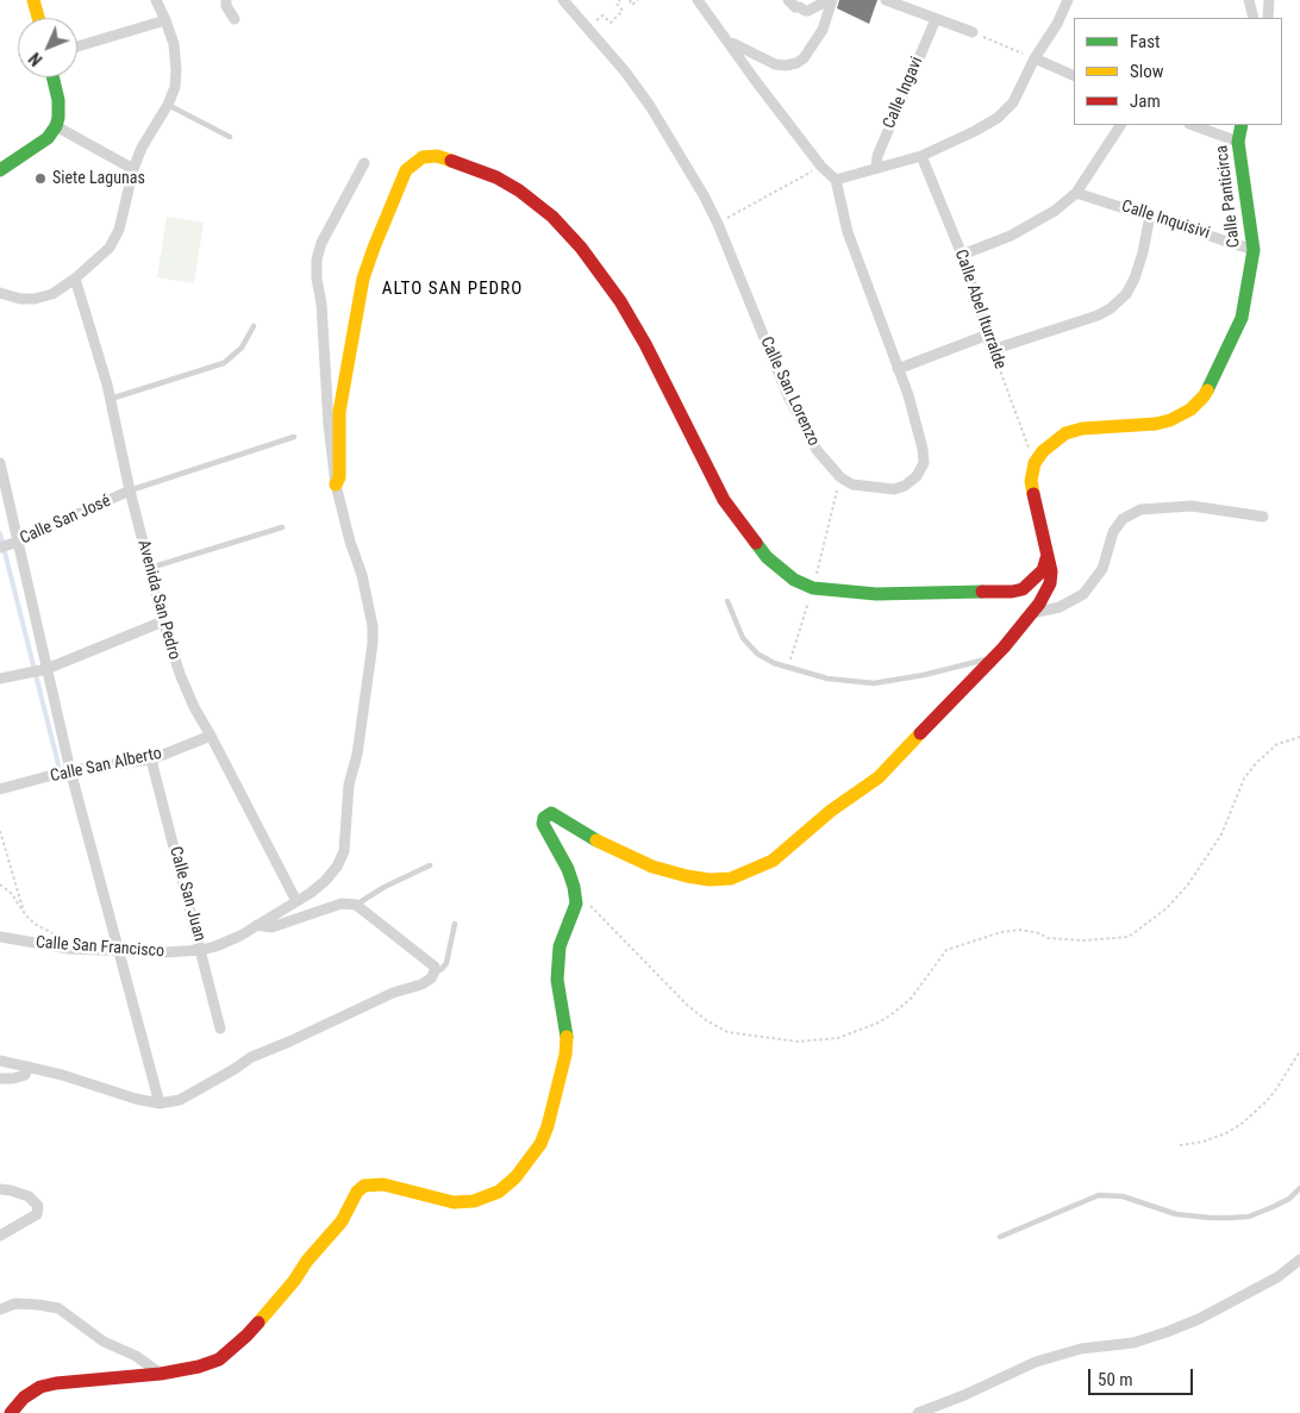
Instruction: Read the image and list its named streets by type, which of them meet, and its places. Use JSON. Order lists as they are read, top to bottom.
{
  "streets": {
    "street": [
      "Calle Ingavi",
      "Calle Panticirca",
      "Calle Inquisivi",
      "Calle Abel Iturralde",
      "Calle San Lorenzo",
      "Calle San José",
      "Avenida San Pedro",
      "Calle San Alberto",
      "Calle San Juan",
      "Calle San Francisco"
    ]
  },
  "crossings": [
    ["Calle Panticirca", "Calle Inquisivi"],
    ["Calle Panticirca", "Calle Abel Iturralde"],
    ["Calle San José", "Avenida San Pedro"],
    ["Avenida San Pedro", "Calle San Alberto"],
    ["Avenida San Pedro", "Calle San Francisco"],
    ["Calle San Alberto", "Calle San Juan"],
    ["Calle San Juan", "Calle San Francisco"]
  ],
  "districts": ["ALTO SAN PEDRO"],
  "places": ["Siete Lagunas"],
  "legend": ["Fast", "Slow", "Jam"],
  "scale_bar": "50 m",
  "north": "bottom left"
}
